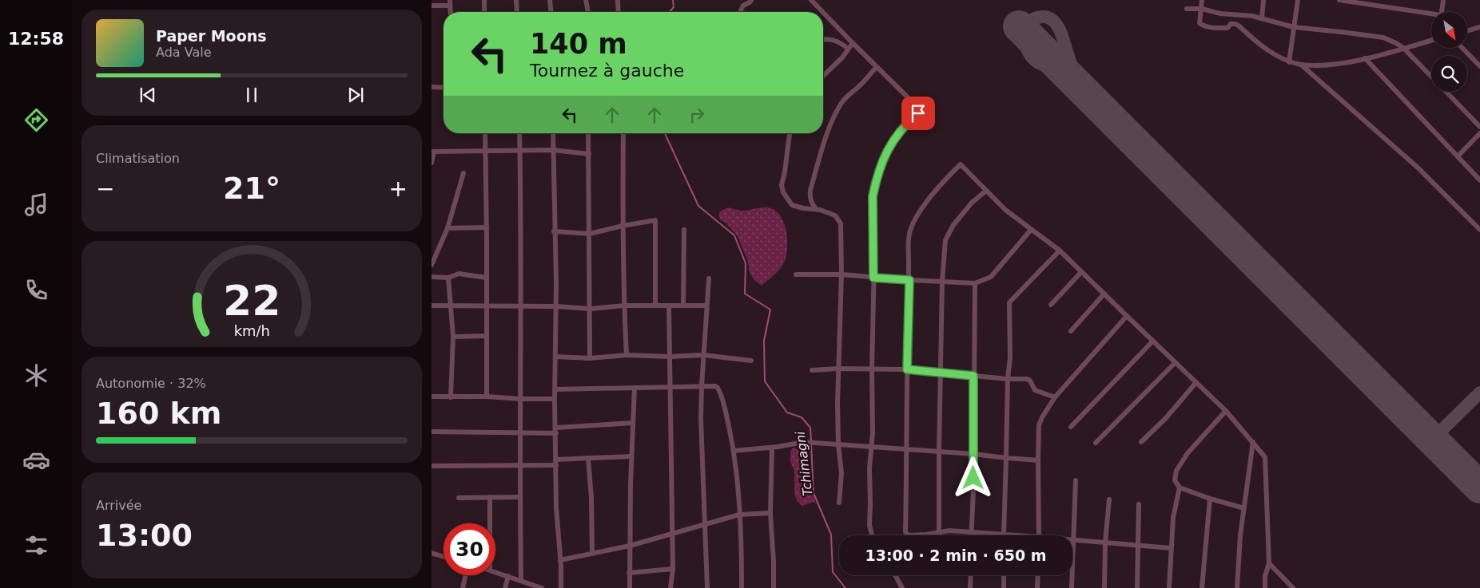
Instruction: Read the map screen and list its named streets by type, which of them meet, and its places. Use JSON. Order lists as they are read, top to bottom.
{
  "water": ["Tchimagni"],
  "north": "bottom right",
  "page": {
    "tabs": "12:58",
    "turn": ["140 m", "Tournez à gauche"],
    "song": ["Paper Moons", "Ada Vale"],
    "tile": [
      "Climatisation",
      ["Autonomie · 32%", "160 km"],
      ["Arrivée", "13:00"]
    ],
    "heat": ["−", "21°", "+"],
    "limit": "30",
    "trip": "13:00 · 2 min · 650 m",
    "gauge": ["22", "km/h"]
  }
}
